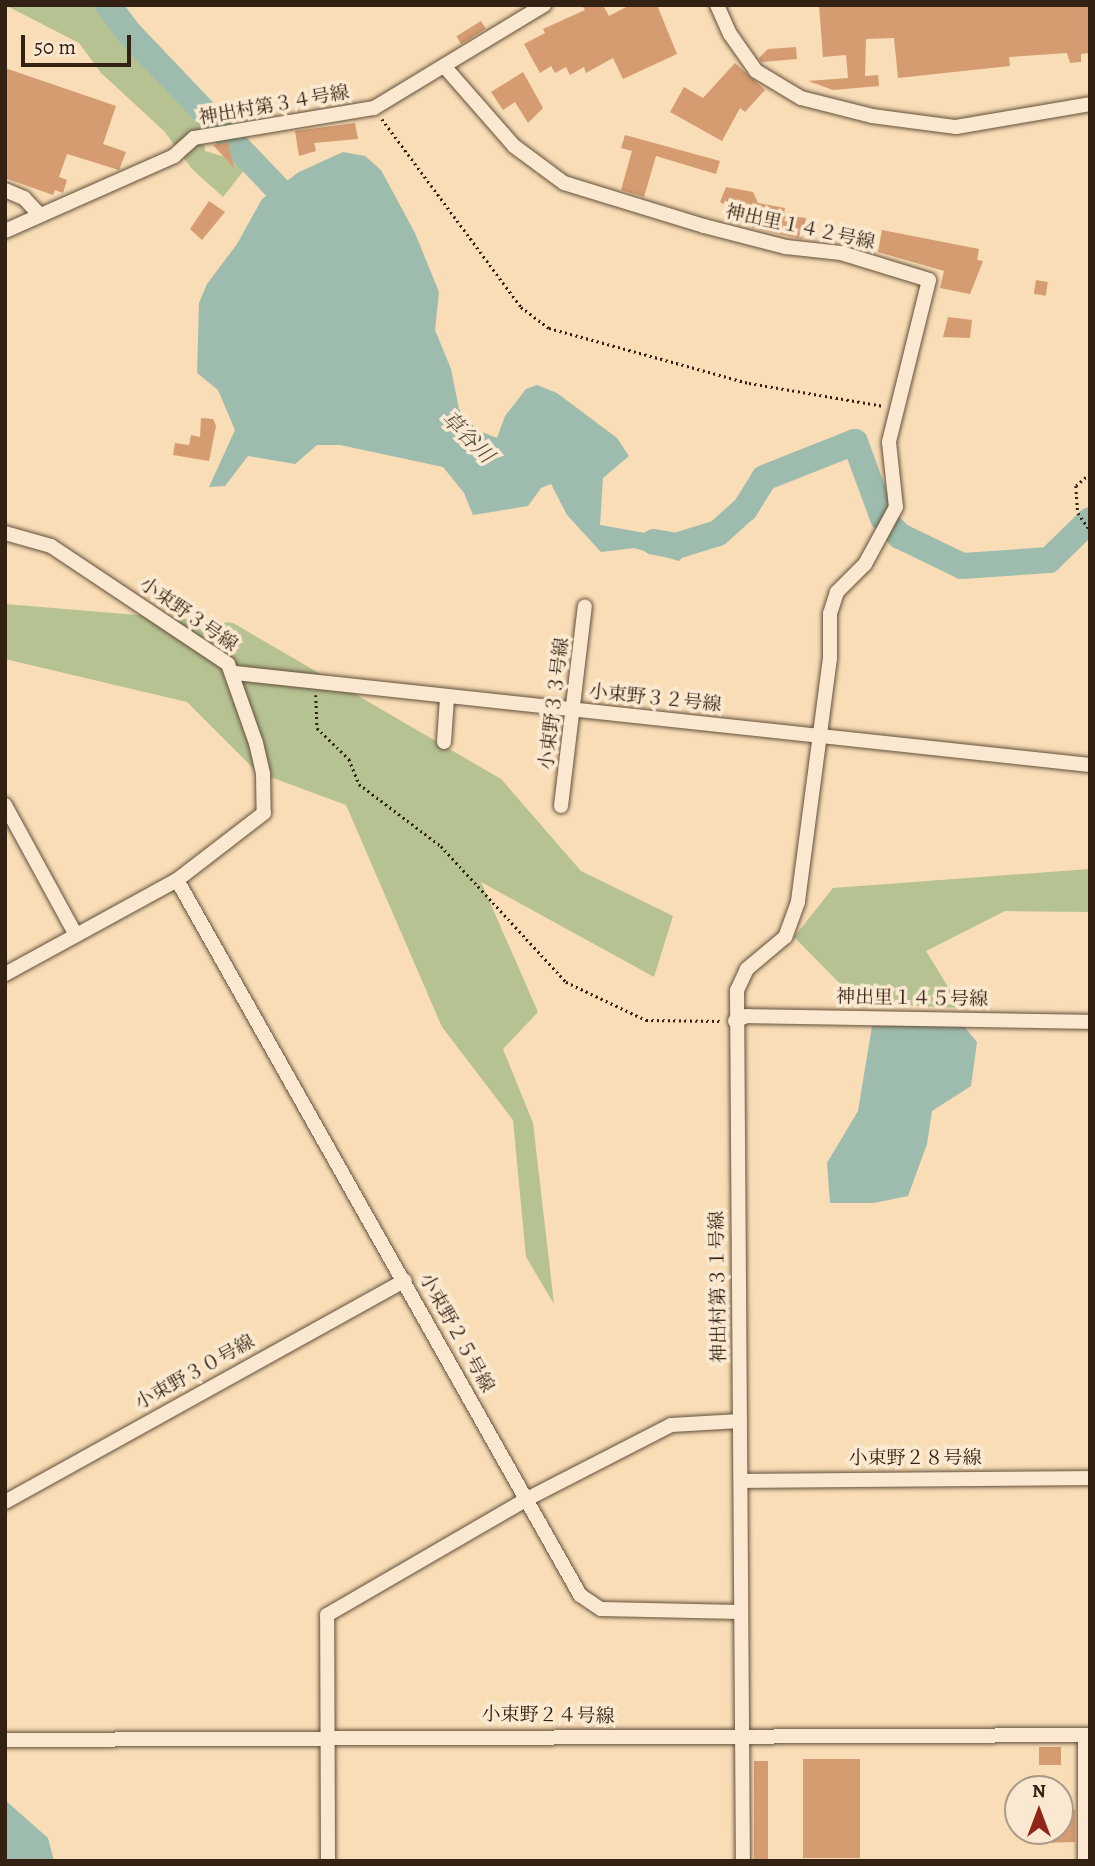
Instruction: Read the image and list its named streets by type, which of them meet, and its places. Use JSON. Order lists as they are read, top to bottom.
{
  "streets": {
    "street": [
      "神出村第３４号線",
      "神出里１４２号線",
      "小束野３号線",
      "小束野３２号線",
      "小束野３３号線",
      "神出里１４５号線",
      "神出村第３１号線",
      "小束野２５号線",
      "小束野３０号線",
      "小束野２８号線",
      "小束野２４号線"
    ]
  },
  "crossings": [
    ["神出村第３４号線", "神出里１４２号線"],
    ["神出里１４２号線", "小束野３２号線"],
    ["神出里１４２号線", "神出村第３１号線"],
    ["小束野３号線", "小束野３２号線"],
    ["小束野３号線", "小束野２５号線"],
    ["小束野３２号線", "小束野３３号線"],
    ["小束野３２号線", "神出村第３１号線"],
    ["神出里１４５号線", "神出村第３１号線"],
    ["神出村第３１号線", "小束野２５号線"],
    ["神出村第３１号線", "小束野２８号線"],
    ["神出村第３１号線", "小束野２４号線"],
    ["小束野２５号線", "小束野３０号線"]
  ],
  "water": ["草谷川"],
  "scale_bar": "50 m",
  "north": "top"
}
